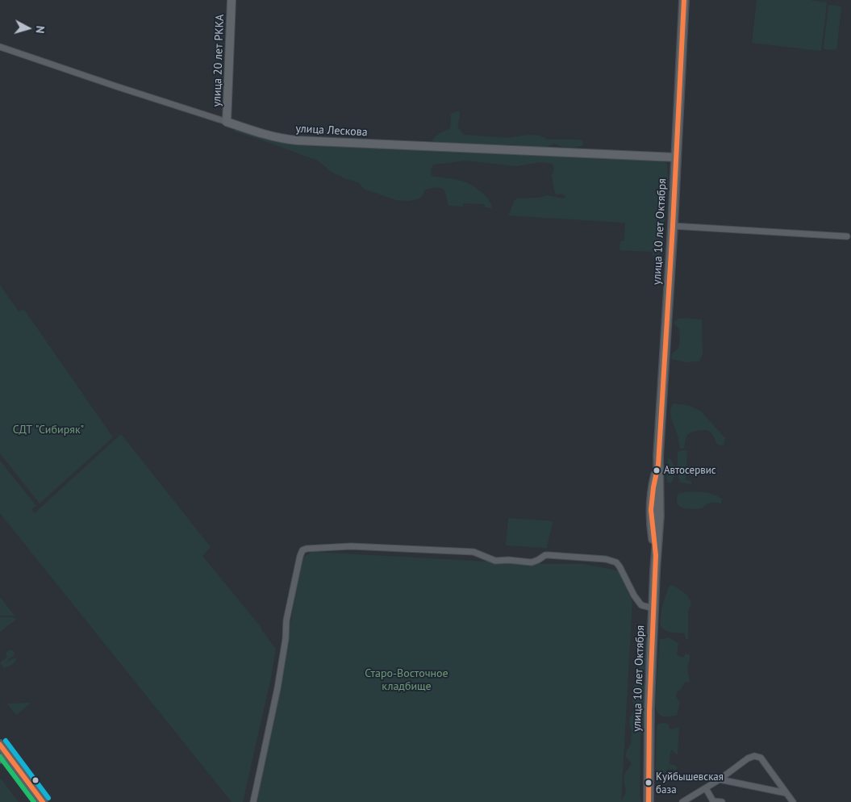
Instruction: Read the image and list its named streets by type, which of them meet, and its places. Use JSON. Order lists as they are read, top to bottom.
{
  "streets": {
    "main road": ["улица 20 лет РККА", "улица Лескова", "улица 10 лет Октября"]
  },
  "crossings": [
    ["улица 20 лет РККА", "улица Лескова"],
    ["улица Лескова", "улица 10 лет Октября"]
  ],
  "parks": ["СДТ \"Сибиряк\"", "Старо-Восточное кладбище"],
  "places": ["Автосервис", "Куйбышевская база"],
  "north": "right"
}
